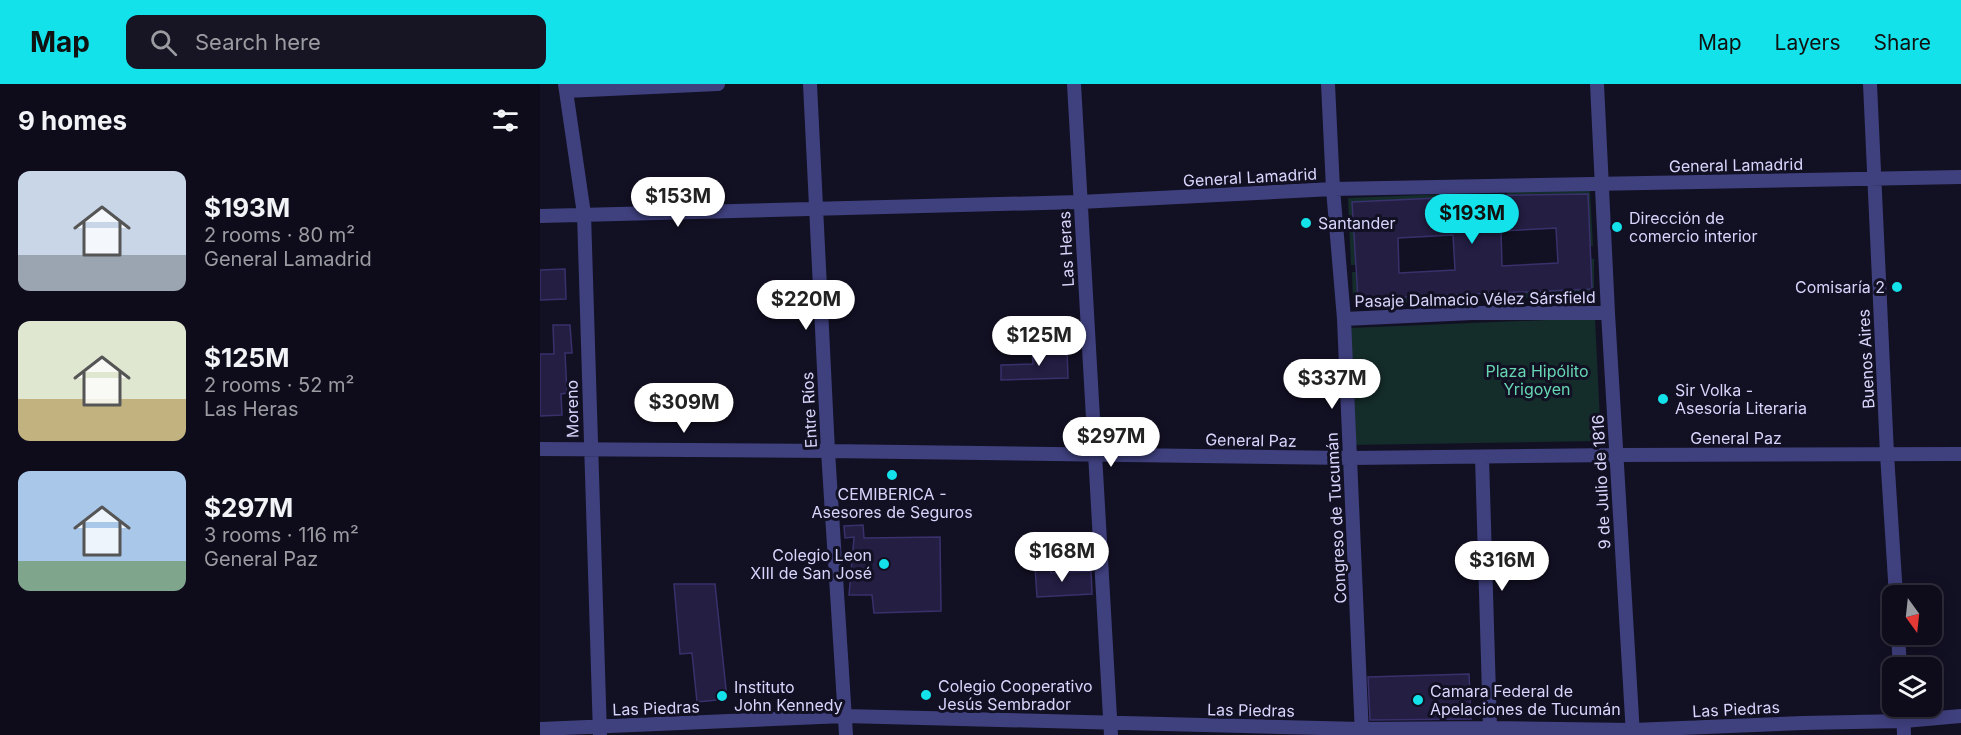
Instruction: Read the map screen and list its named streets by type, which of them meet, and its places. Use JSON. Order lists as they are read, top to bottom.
{
  "streets": {
    "street": [
      "General Lamadrid",
      "Las Heras",
      "Pasaje Dalmacio Vélez Sársfield",
      "Buenos Aires",
      "Moreno",
      "Entre Ríos",
      "General Paz",
      "9 de Julio de 1816",
      "Congreso de Tucumán",
      "Las Piedras"
    ]
  },
  "crossings": [
    ["General Lamadrid", "Las Heras"],
    ["General Lamadrid", "Buenos Aires"],
    ["General Lamadrid", "Moreno"],
    ["General Lamadrid", "Entre Ríos"],
    ["General Lamadrid", "9 de Julio de 1816"],
    ["General Lamadrid", "Congreso de Tucumán"],
    ["Las Heras", "General Paz"],
    ["Las Heras", "Las Piedras"],
    ["Pasaje Dalmacio Vélez Sársfield", "9 de Julio de 1816"],
    ["Pasaje Dalmacio Vélez Sársfield", "Congreso de Tucumán"],
    ["Buenos Aires", "General Paz"],
    ["Moreno", "General Paz"],
    ["Moreno", "Las Piedras"],
    ["Entre Ríos", "General Paz"],
    ["Entre Ríos", "Las Piedras"],
    ["General Paz", "9 de Julio de 1816"],
    ["General Paz", "Congreso de Tucumán"],
    ["9 de Julio de 1816", "Las Piedras"],
    ["Congreso de Tucumán", "Las Piedras"]
  ],
  "parks": ["Plaza Hipólito Yrigoyen"],
  "places": [
    "Santander",
    "Dirección de comercio interior",
    "Comisaría 2",
    "Sir Volka - Asesoría Literaria",
    "CEMIBERICA - Asesores de Seguros",
    "Colegio Leon XIII de San José",
    "Colegio Cooperativo Jesús Sembrador",
    "Instituto John Kennedy",
    "Camara Federal de Apelaciones de Tucumán"
  ],
  "north": "bottom",
  "page": {
    "header": "Map",
    "search": "Search here",
    "nav": ["Map", "Layers", "Share"],
    "heading": "9 homes",
    "list": [
      {
        "name": "$193M",
        "note": "2 rooms · 80 m² · General Lamadrid"
      },
      {
        "name": "$125M",
        "note": "2 rooms · 52 m² · Las Heras"
      },
      {
        "name": "$297M",
        "note": "3 rooms · 116 m² · General Paz"
      }
    ],
    "price": [
      "$153M",
      "$193M",
      "$220M",
      "$125M",
      "$337M",
      "$309M",
      "$297M",
      "$168M",
      "$316M"
    ]
  }
}
